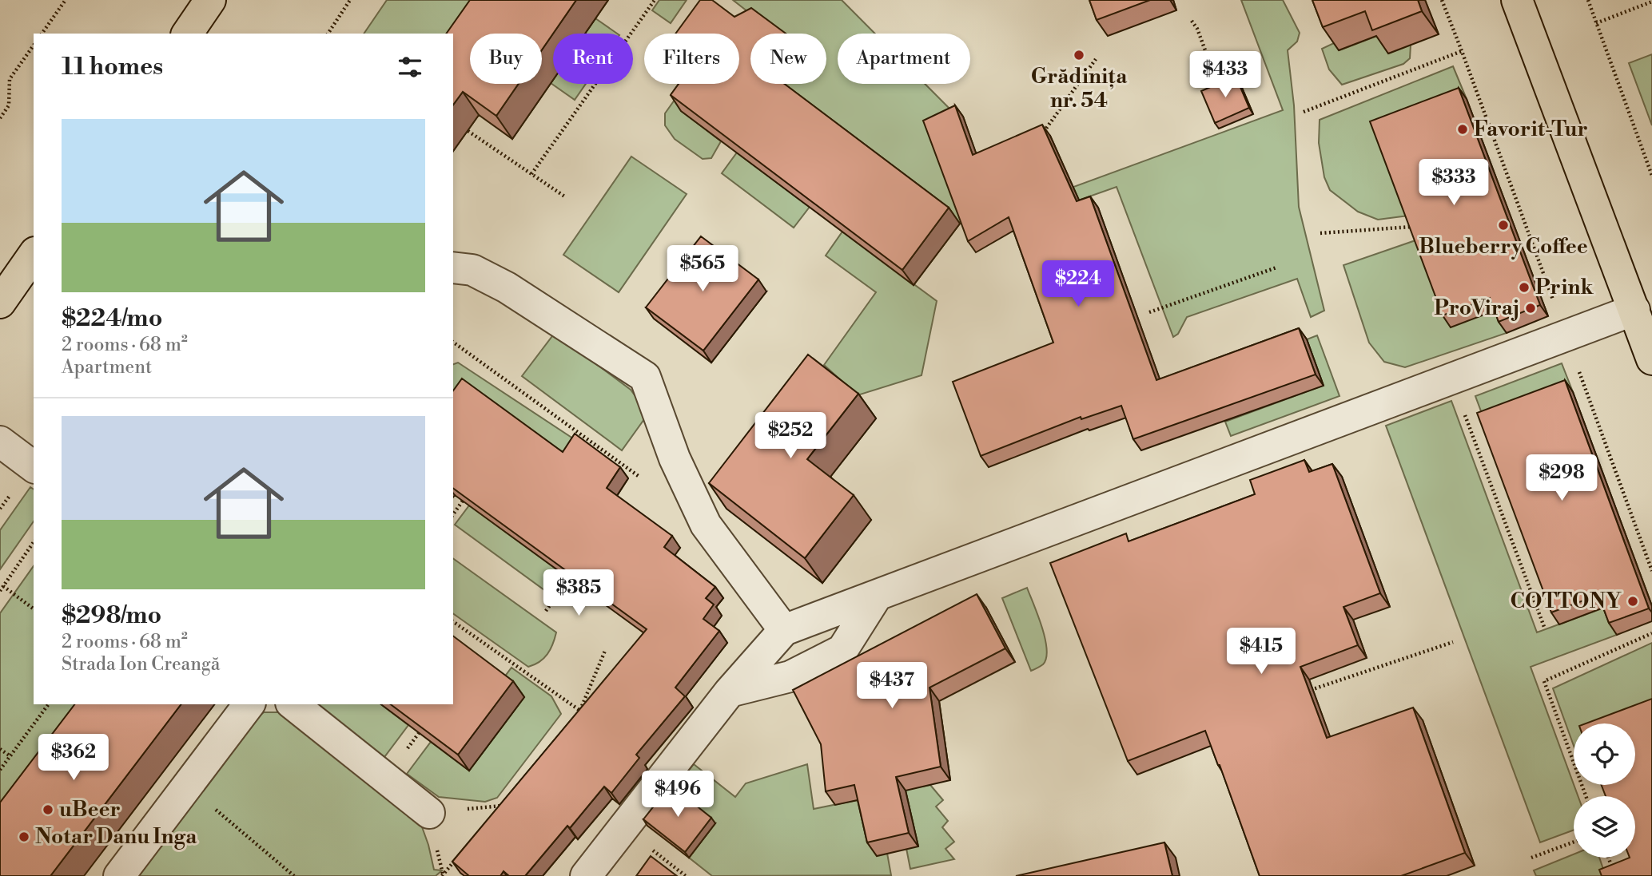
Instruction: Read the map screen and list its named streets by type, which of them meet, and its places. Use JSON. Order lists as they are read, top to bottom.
{
  "places": [
    "Grădinița nr. 54",
    "Favorit-Tur",
    "Blueberry Coffee",
    "Prink",
    "ProViraj",
    "COTTONY",
    "uBeer",
    "Notar Danu Inga"
  ],
  "page": {
    "chip": [
      "Buy",
      "Rent",
      "Filters",
      "New",
      "Apartment"
    ],
    "heading": "11 homes",
    "price": [
      "$433",
      "$333",
      "$565",
      "$224",
      "$252",
      "$298",
      "$385",
      "$415",
      "$437",
      "$362",
      "$496"
    ],
    "list": [
      {
        "name": "$224/mo",
        "note": "2 rooms · 68 m² · Apartment"
      },
      {
        "name": "$298/mo",
        "note": "2 rooms · 68 m² · Strada Ion Creangă"
      }
    ]
  }
}
